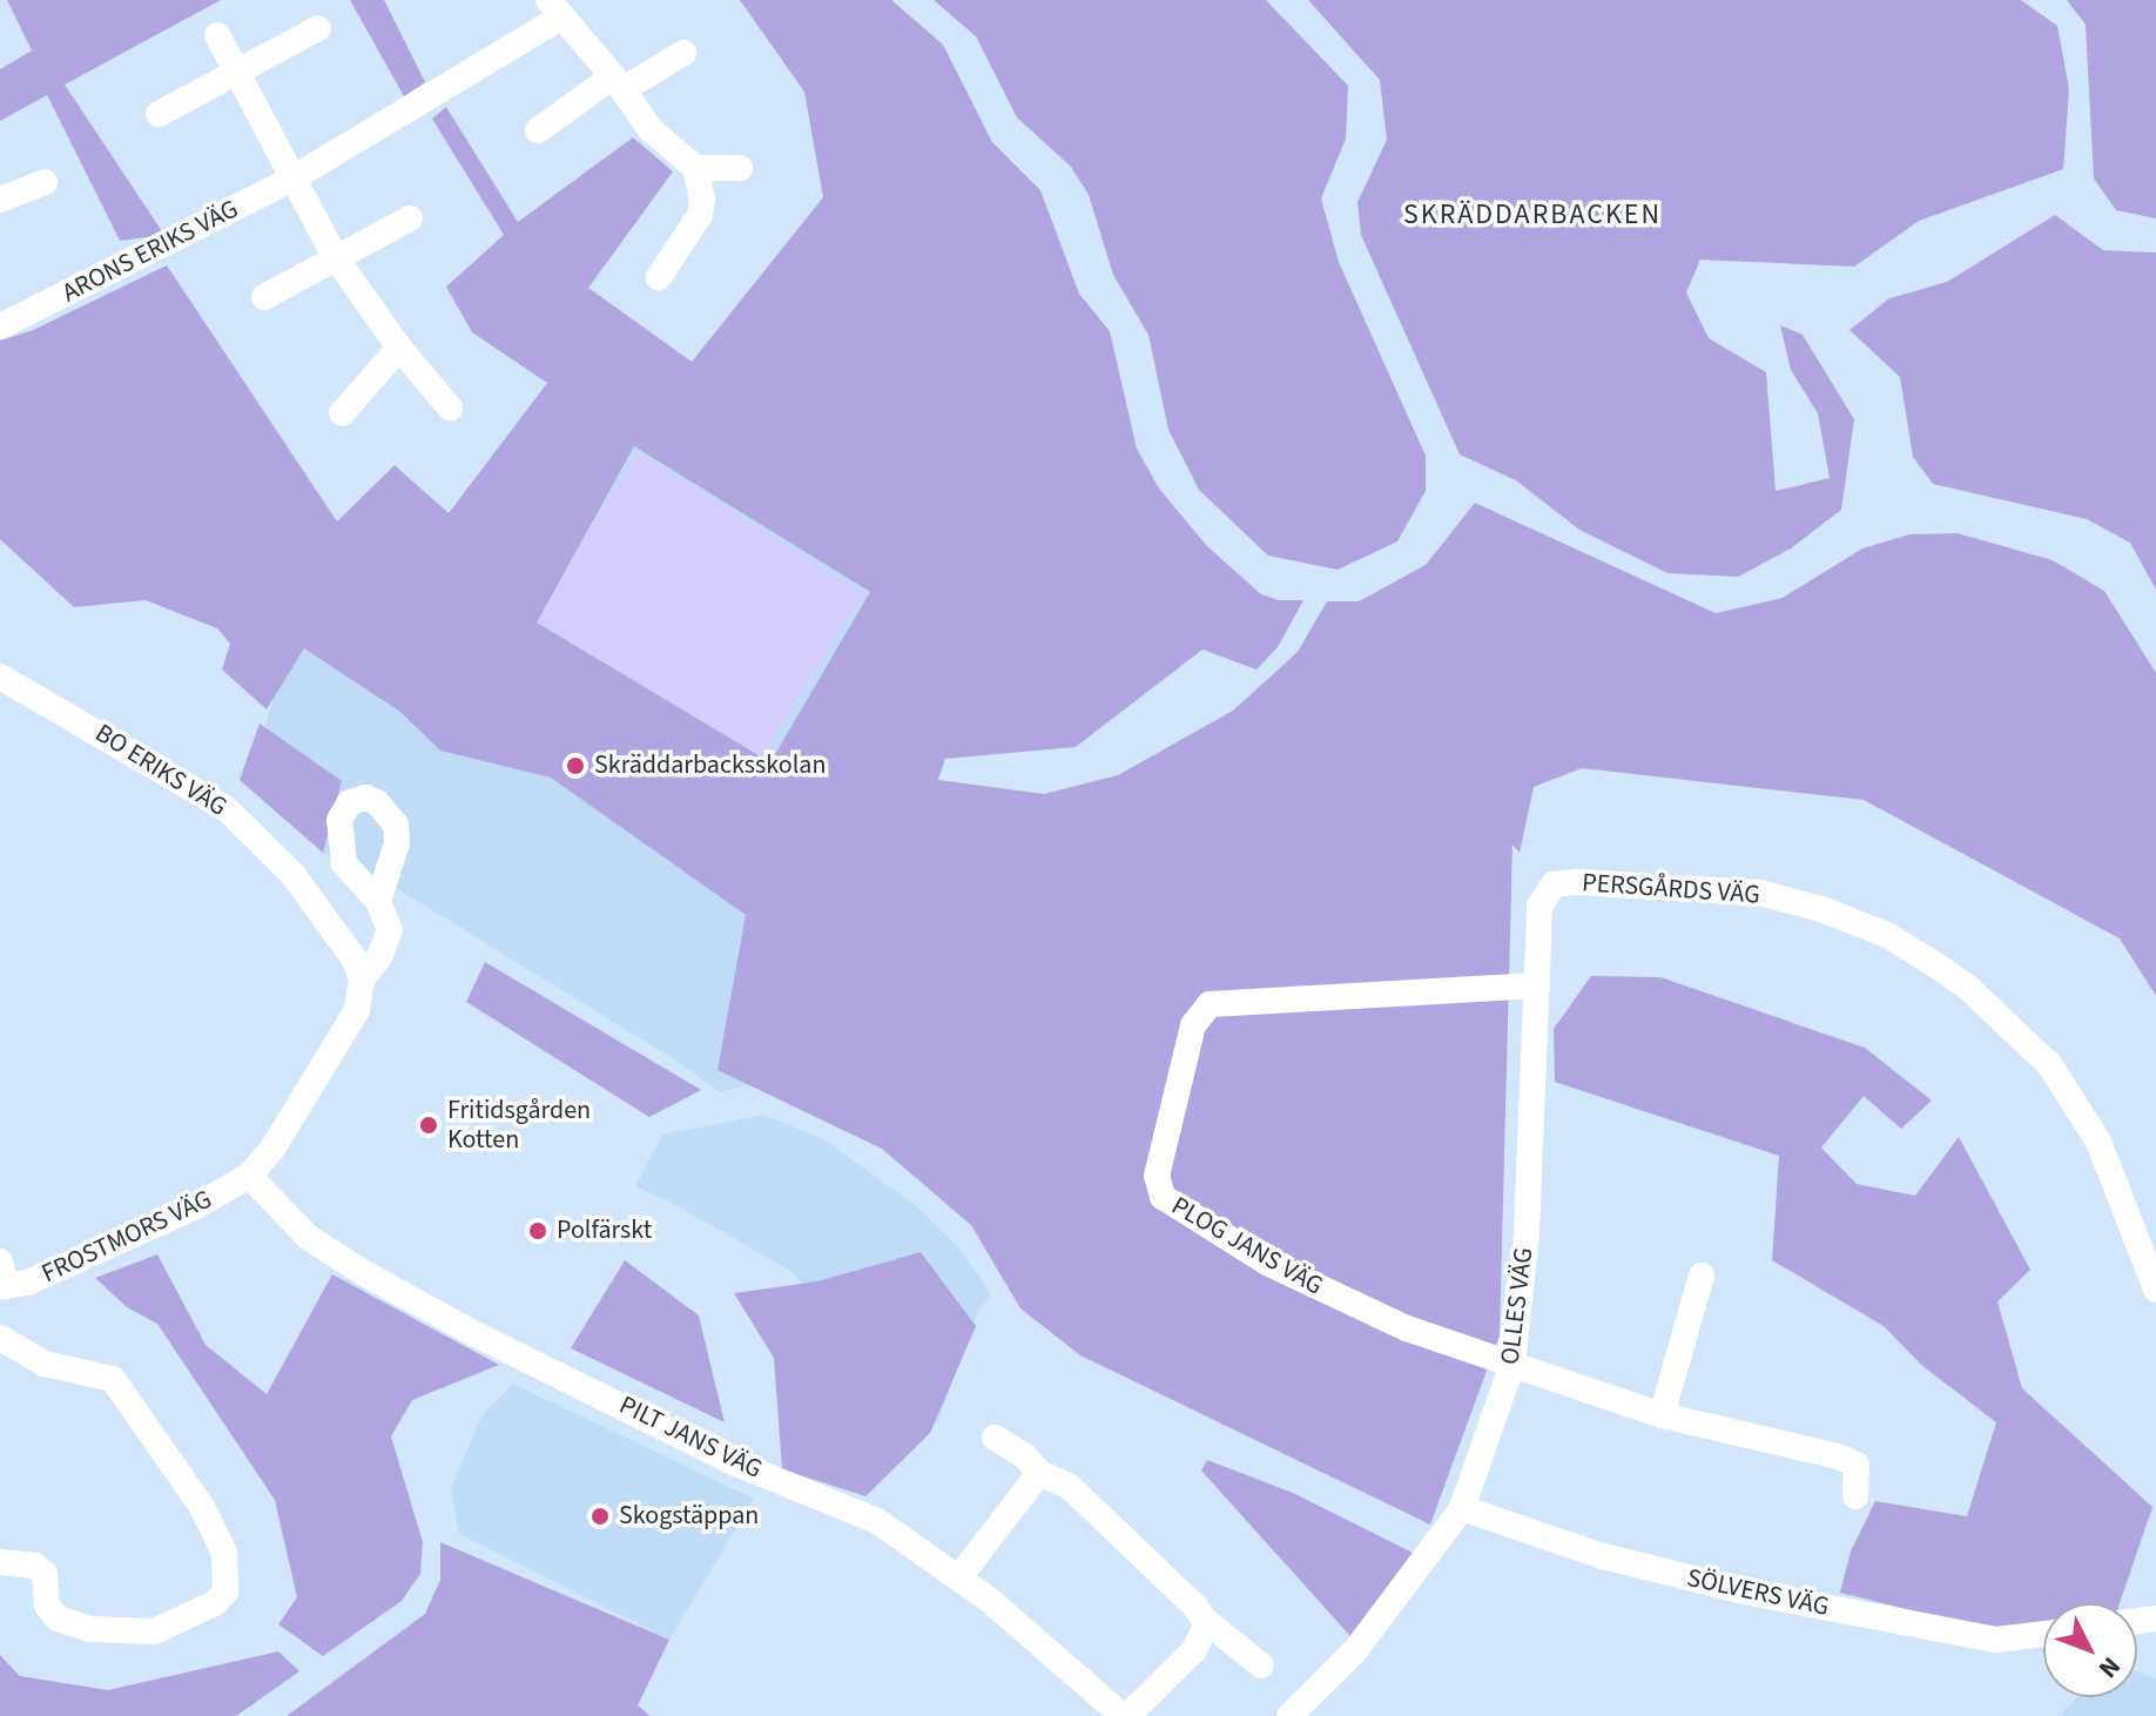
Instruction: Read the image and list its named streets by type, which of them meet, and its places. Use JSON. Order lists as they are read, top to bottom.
{
  "streets": {
    "street": [
      "ARONS ERIKS VÄG",
      "BO ERIKS VÄG",
      "PERSGÅRDS VÄG",
      "FROSTMORS VÄG",
      "PLOG JANS VÄG",
      "OLLES VÄG",
      "PILT JANS VÄG",
      "SÖLVERS VÄG"
    ]
  },
  "crossings": [
    ["PERSGÅRDS VÄG", "OLLES VÄG"],
    ["FROSTMORS VÄG", "PILT JANS VÄG"],
    ["PLOG JANS VÄG", "OLLES VÄG"],
    ["OLLES VÄG", "SÖLVERS VÄG"]
  ],
  "districts": ["SKRÄDDARBACKEN"],
  "places": [
    "Skräddarbacksskolan",
    "Fritidsgården Kotten",
    "Polfärskt",
    "Skogstäppan"
  ],
  "north": "bottom right"
}
